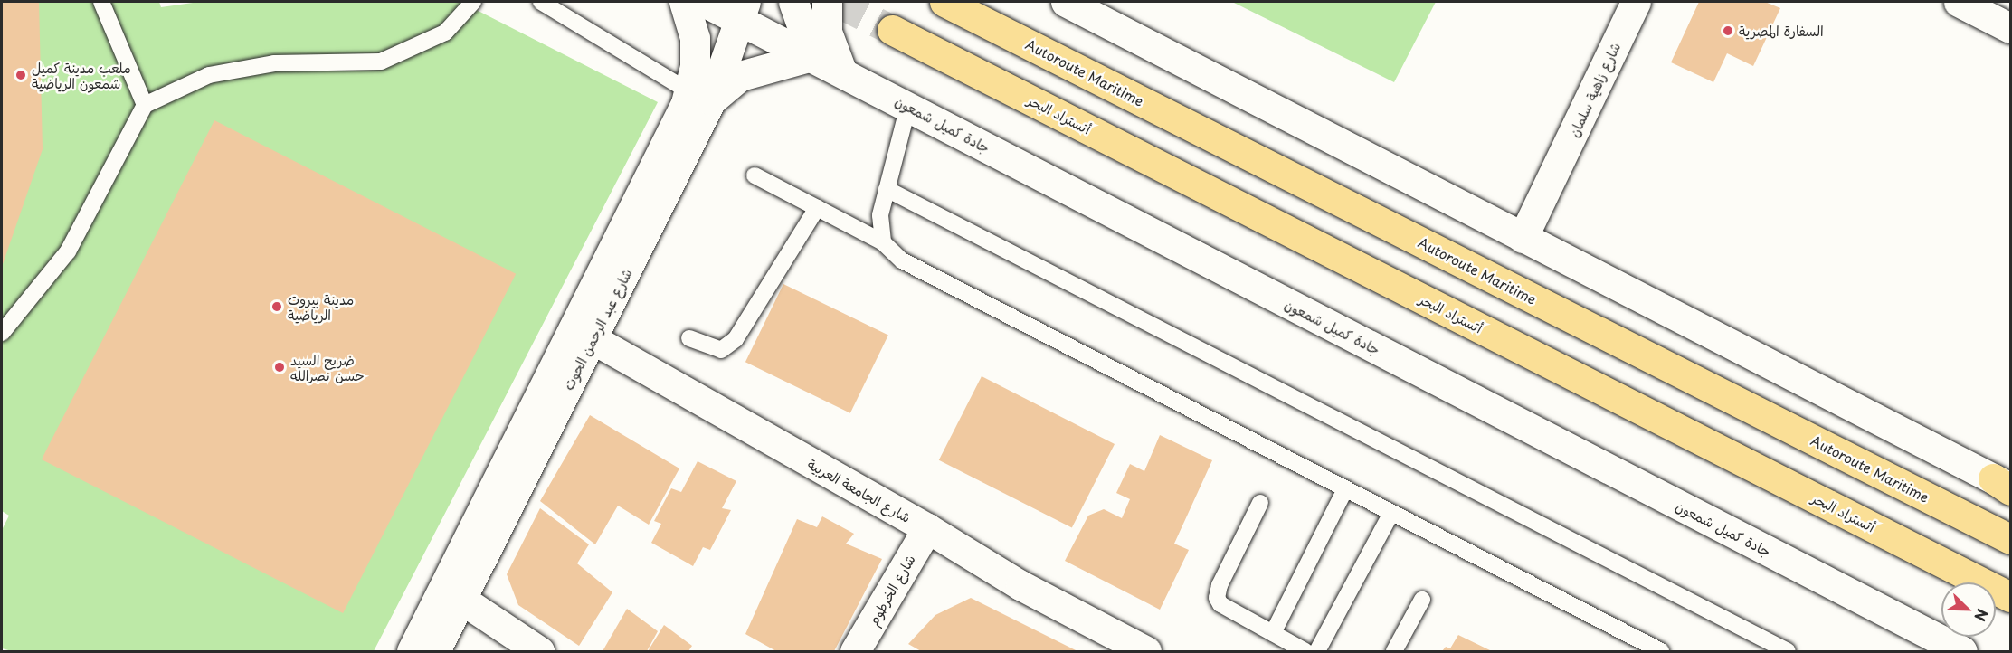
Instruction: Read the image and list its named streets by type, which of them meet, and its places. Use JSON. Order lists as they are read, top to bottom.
{
  "streets": {
    "highway": ["Autoroute Maritime", "أتستراد البحر"],
    "main road": [
      "شارع زاهية سلمان",
      "جادة كميل شمعون",
      "شارع عبد الرحمن الحوت",
      "شارع الجامعة العربية",
      "شارع الخرطوم"
    ]
  },
  "crossings": [
    ["جادة كميل شمعون", "شارع عبد الرحمن الحوت"],
    ["شارع عبد الرحمن الحوت", "شارع الجامعة العربية"],
    ["شارع الجامعة العربية", "شارع الخرطوم"]
  ],
  "places": [
    "السفارة المصرية",
    "ملعب مدينة كميل شمعون الرياضية",
    "مدينة بيروت الرياضية",
    "ضريح السيد حسن نصرالله"
  ],
  "north": "bottom right"
}
